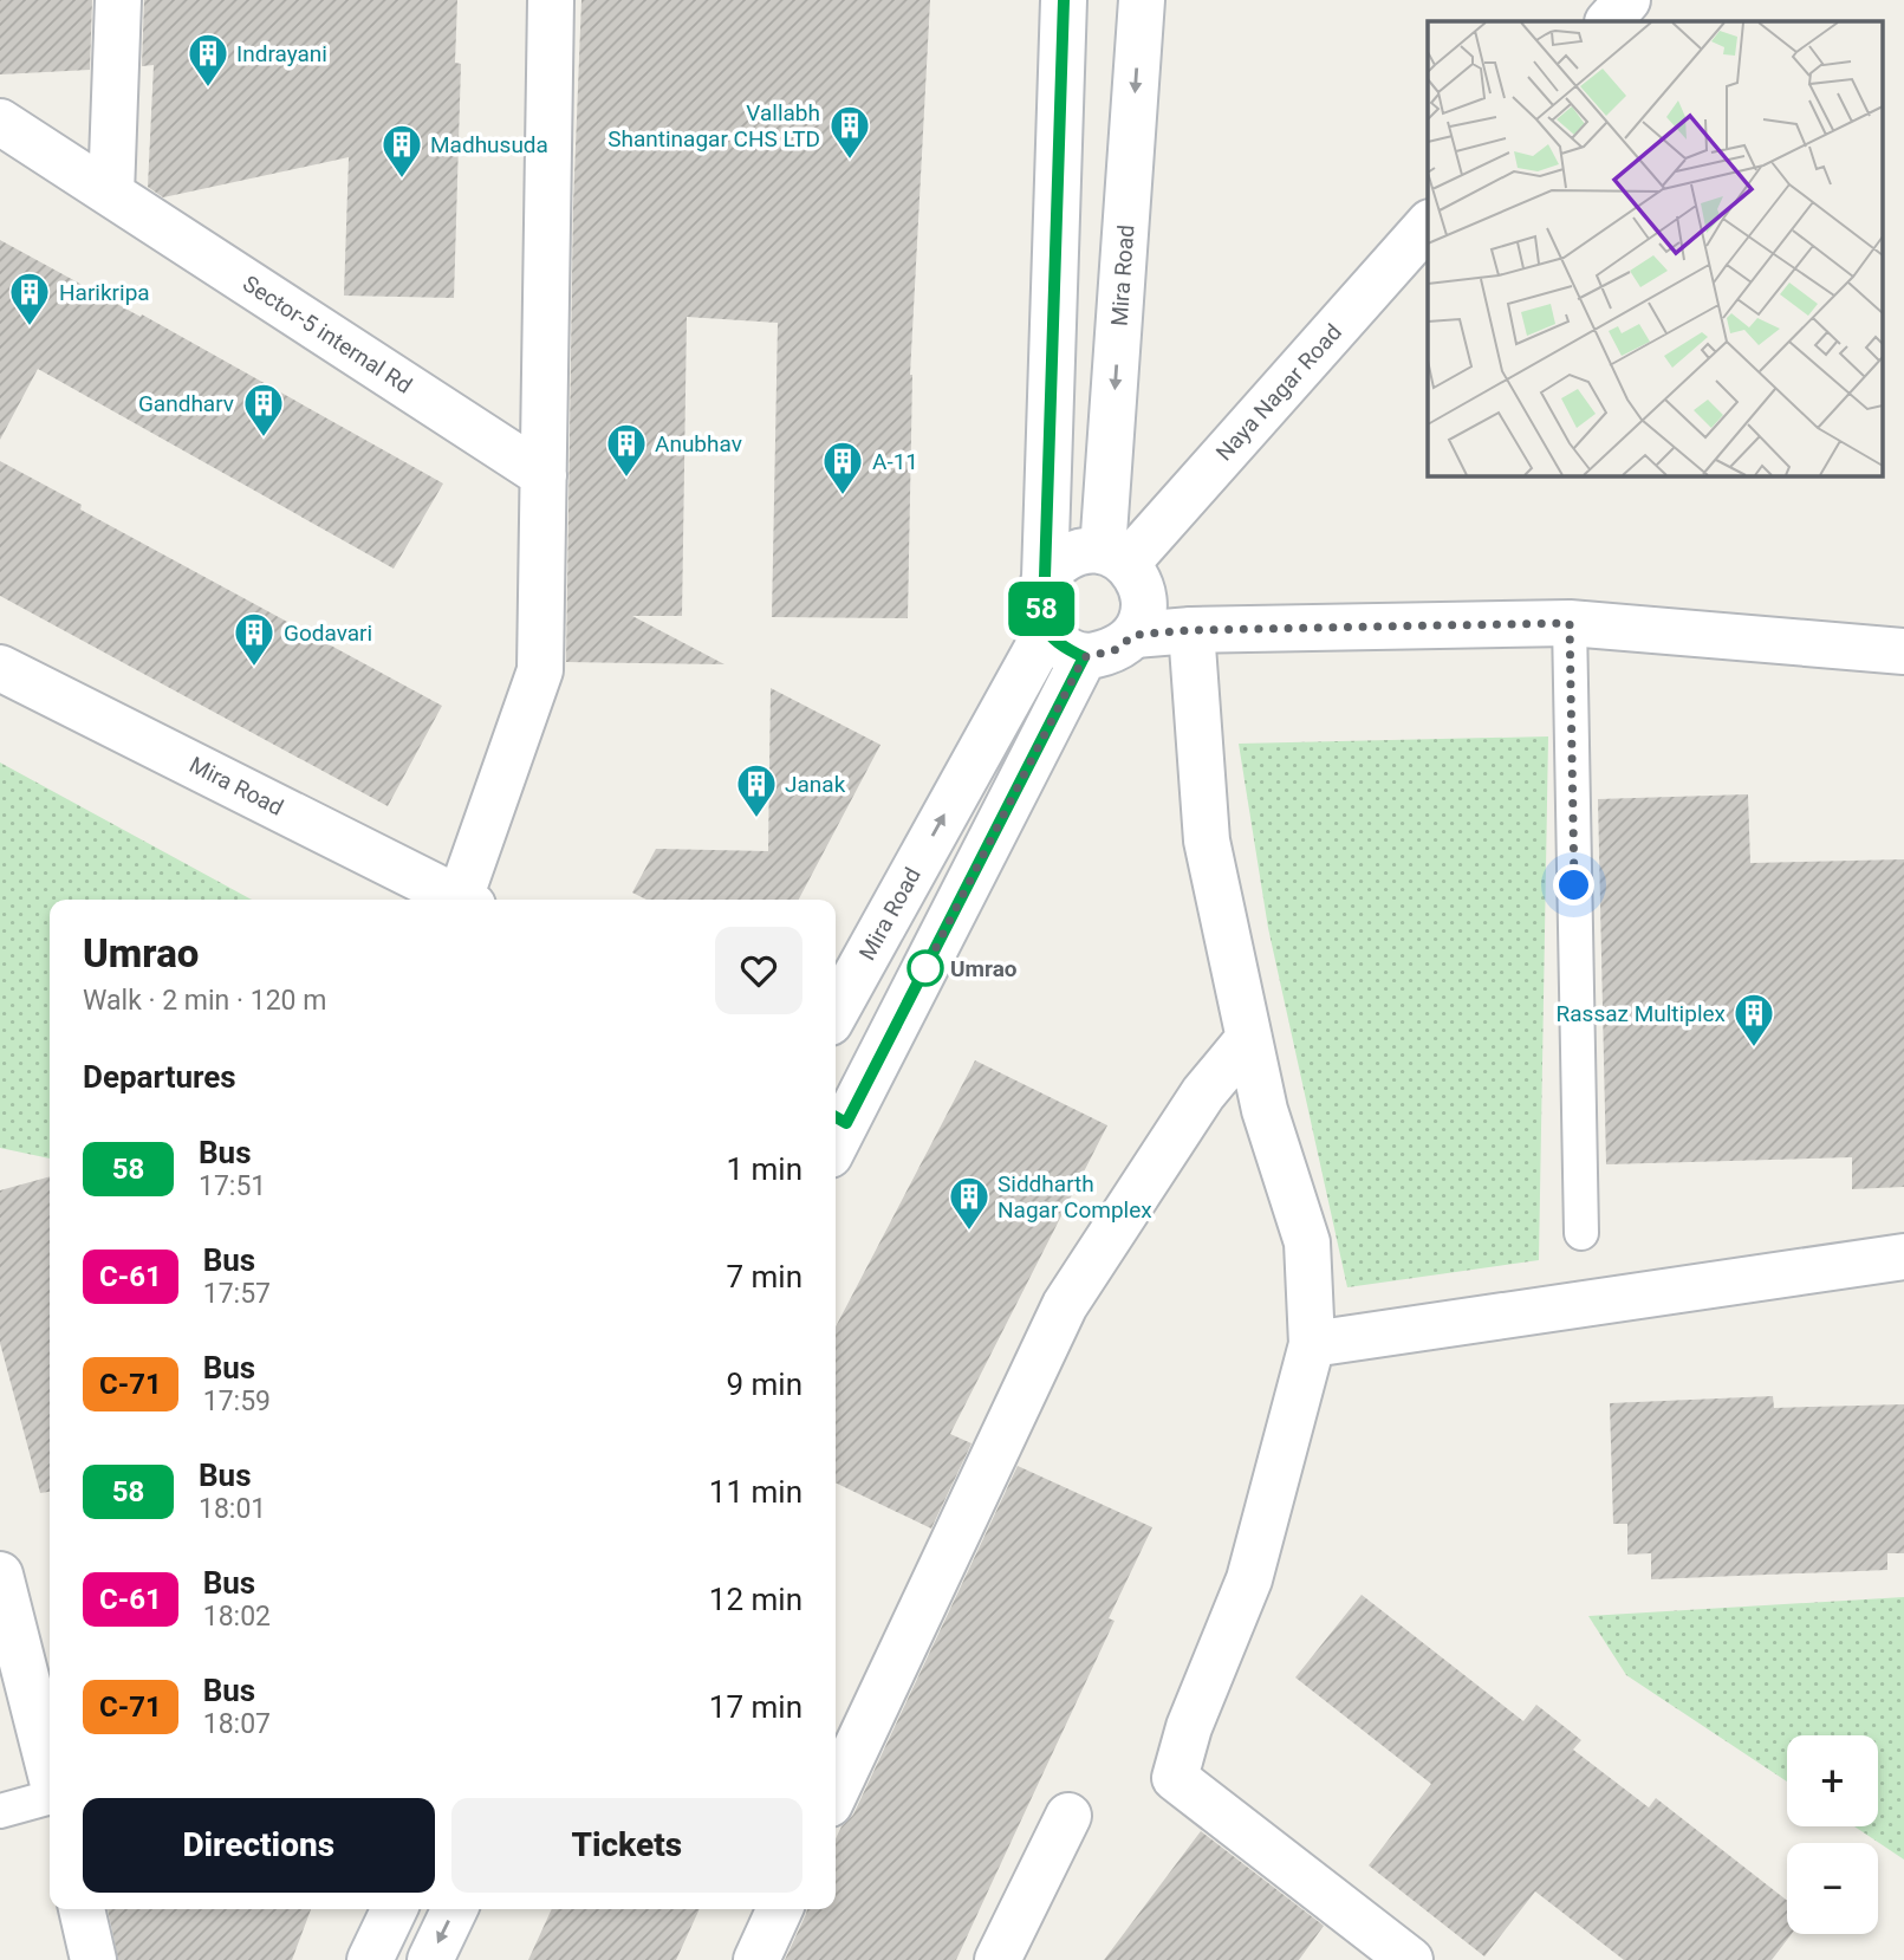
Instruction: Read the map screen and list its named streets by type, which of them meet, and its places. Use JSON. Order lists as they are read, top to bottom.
{
  "streets": {
    "street": ["Mira Road", "Sector-5 internal Rd", "Naya Nagar Road"]
  },
  "crossings": [
    ["Mira Road", "Naya Nagar Road"]
  ],
  "places": {
    "building": [
      "Indrayani",
      "Vallabh Shantinagar CHS LTD",
      "Madhusuda",
      "Harikripa",
      "Gandharv",
      "Anubhav",
      "A-11",
      "Godavari",
      "Janak",
      "Rassaz Multiplex",
      "Siddharth Nagar Complex"
    ],
    "other": ["Umrao"]
  },
  "lines": ["bus line 58"],
  "page": {
    "on_map": "58",
    "heading": [
      ["Umrao", "Walk · 2 min · 120 m"],
      "Departures"
    ],
    "list": [
      {
        "mark": "58",
        "name": "Bus",
        "note": "17:51",
        "value": "1 min"
      },
      {
        "mark": "C-61",
        "name": "Bus",
        "note": "17:57",
        "value": "7 min"
      },
      {
        "mark": "C-71",
        "name": "Bus",
        "note": "17:59",
        "value": "9 min"
      },
      {
        "mark": "58",
        "name": "Bus",
        "note": "18:01",
        "value": "11 min"
      },
      {
        "mark": "C-61",
        "name": "Bus",
        "note": "18:02",
        "value": "12 min"
      },
      {
        "mark": "C-71",
        "name": "Bus",
        "note": "18:07",
        "value": "17 min"
      }
    ],
    "map_buttons": ["+", "−"],
    "buttons": ["Directions", "Tickets"]
  }
}
